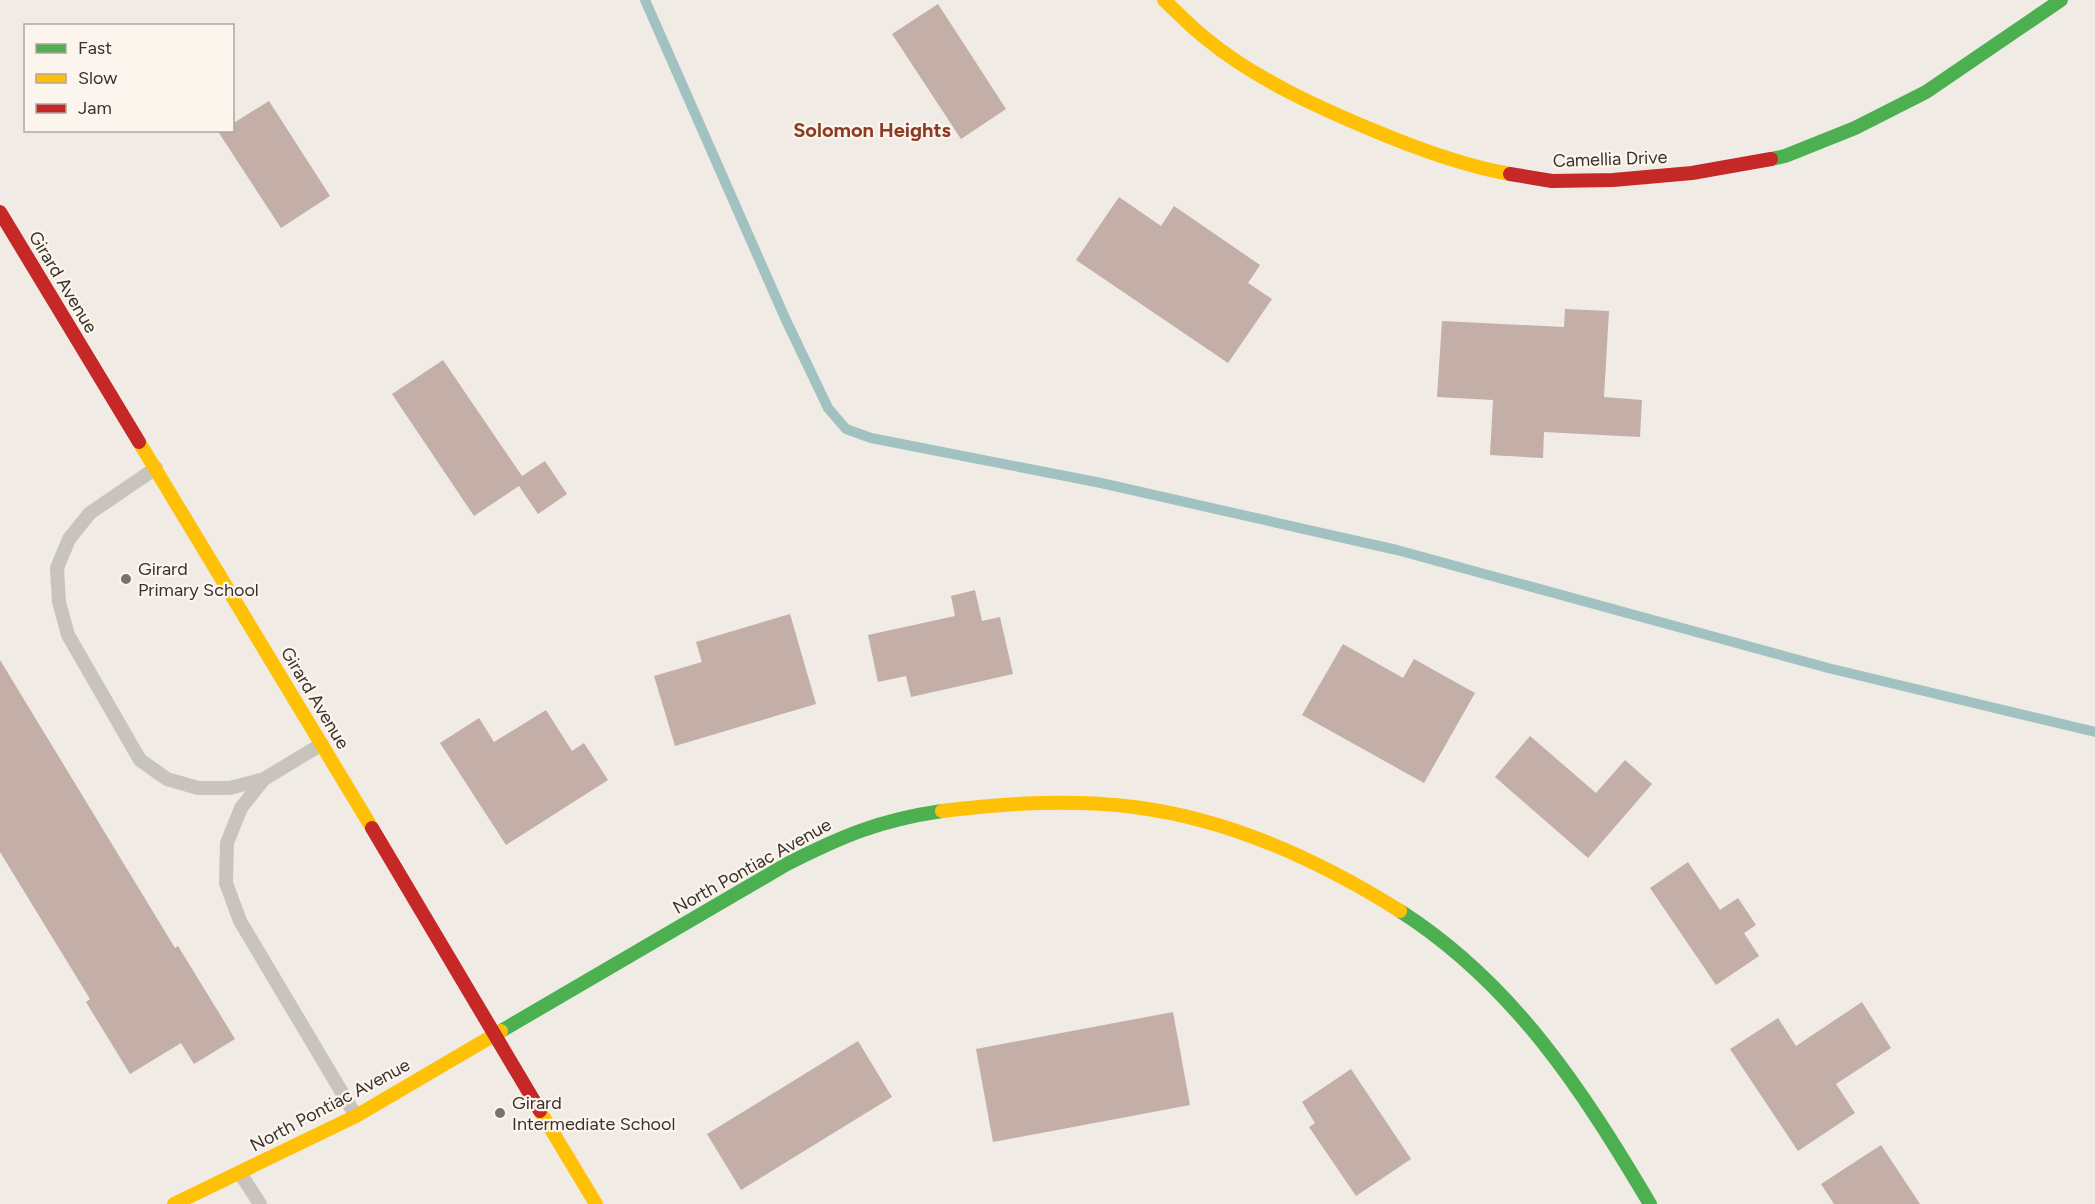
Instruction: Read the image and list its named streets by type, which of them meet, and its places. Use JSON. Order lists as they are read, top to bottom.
{
  "streets": {
    "street": ["Camellia Drive", "Girard Avenue", "North Pontiac Avenue"]
  },
  "crossings": [
    ["Girard Avenue", "North Pontiac Avenue"]
  ],
  "districts": ["Solomon Heights"],
  "places": ["Girard Primary School", "Girard Intermediate School"],
  "legend": ["Fast", "Slow", "Jam"]
}
